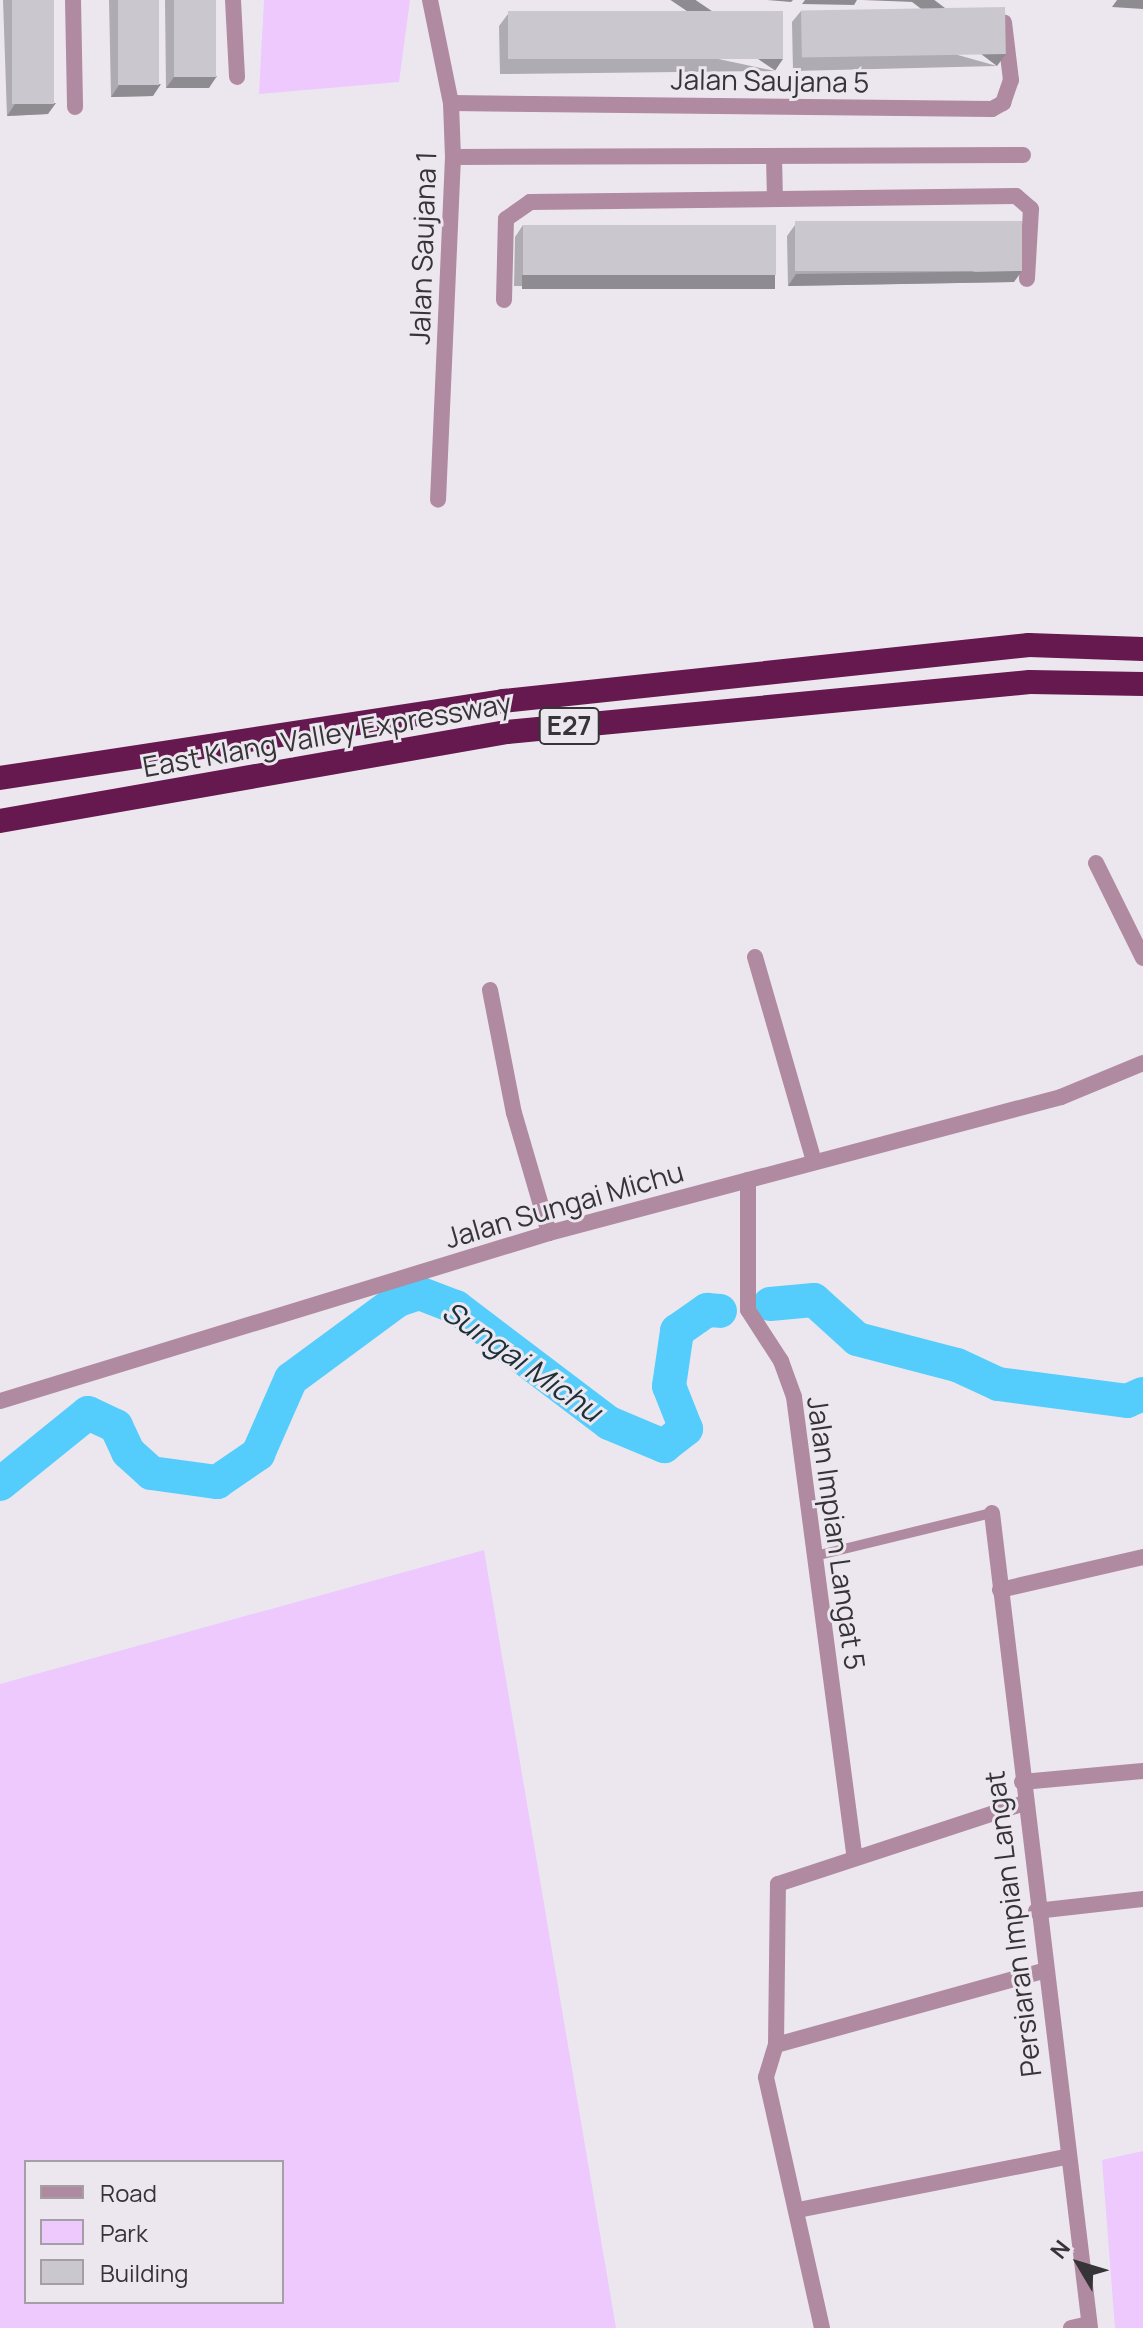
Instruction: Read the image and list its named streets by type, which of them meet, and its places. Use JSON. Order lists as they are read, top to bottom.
{
  "streets": {
    "highway": ["E27", "East Klang Valley Expressway"],
    "street": [
      "Jalan Saujana 5",
      "Jalan Saujana 1",
      "Jalan Sungai Michu",
      "Jalan Impian Langat 5",
      "Persiaran Impian Langat"
    ]
  },
  "crossings": [
    ["Jalan Saujana 5", "Jalan Saujana 1"],
    ["Jalan Sungai Michu", "Jalan Impian Langat 5"]
  ],
  "water": ["Sungai Michu"],
  "legend": ["Road", "Park", "Building"],
  "north": "top left"
}
